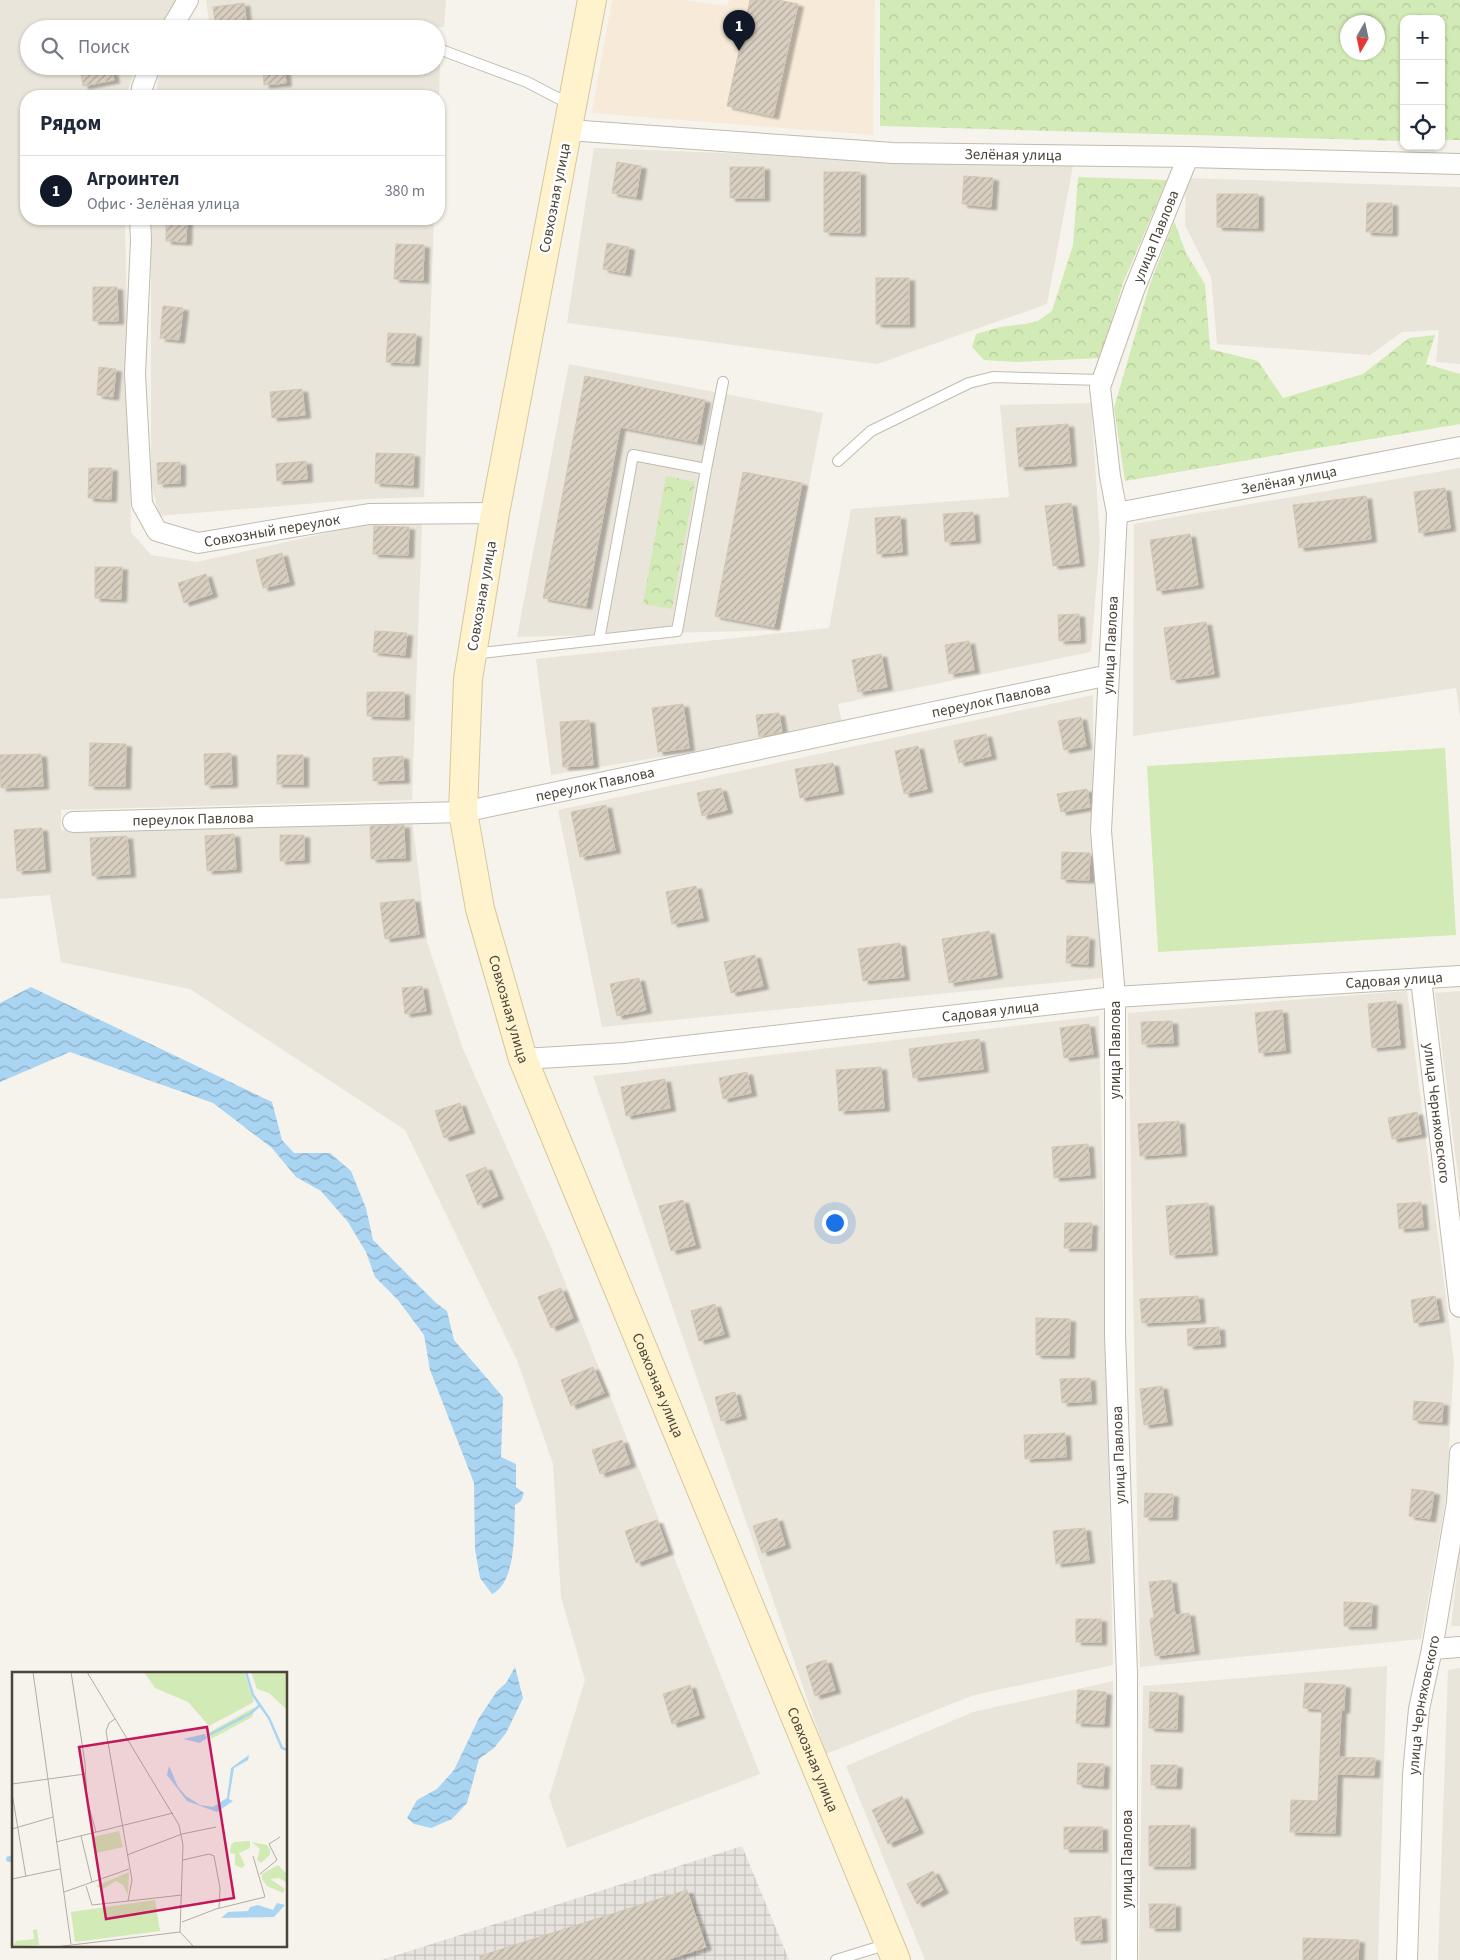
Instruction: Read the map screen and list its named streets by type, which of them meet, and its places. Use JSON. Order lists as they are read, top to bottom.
{
  "streets": {
    "street": [
      "Зелёная улица",
      "Совхозная улица",
      "улица Павлова",
      "Совхозный переулок",
      "переулок Павлова",
      "Садовая улица",
      "улица Черняховского"
    ]
  },
  "crossings": [
    ["Зелёная улица", "Совхозная улица"],
    ["Зелёная улица", "улица Павлова"],
    ["Совхозная улица", "Совхозный переулок"],
    ["Совхозная улица", "переулок Павлова"],
    ["Совхозная улица", "Садовая улица"],
    ["улица Павлова", "переулок Павлова"],
    ["улица Павлова", "Садовая улица"],
    ["Садовая улица", "улица Черняховского"]
  ],
  "north": "bottom",
  "page": {
    "pins": "1",
    "map_buttons": ["+", "−"],
    "search": "Поиск",
    "heading": "Рядом",
    "list": [
      {
        "mark": "1",
        "name": "Агроинтел",
        "note": "Офис · Зелёная улица",
        "value": "380 m"
      }
    ]
  }
}
